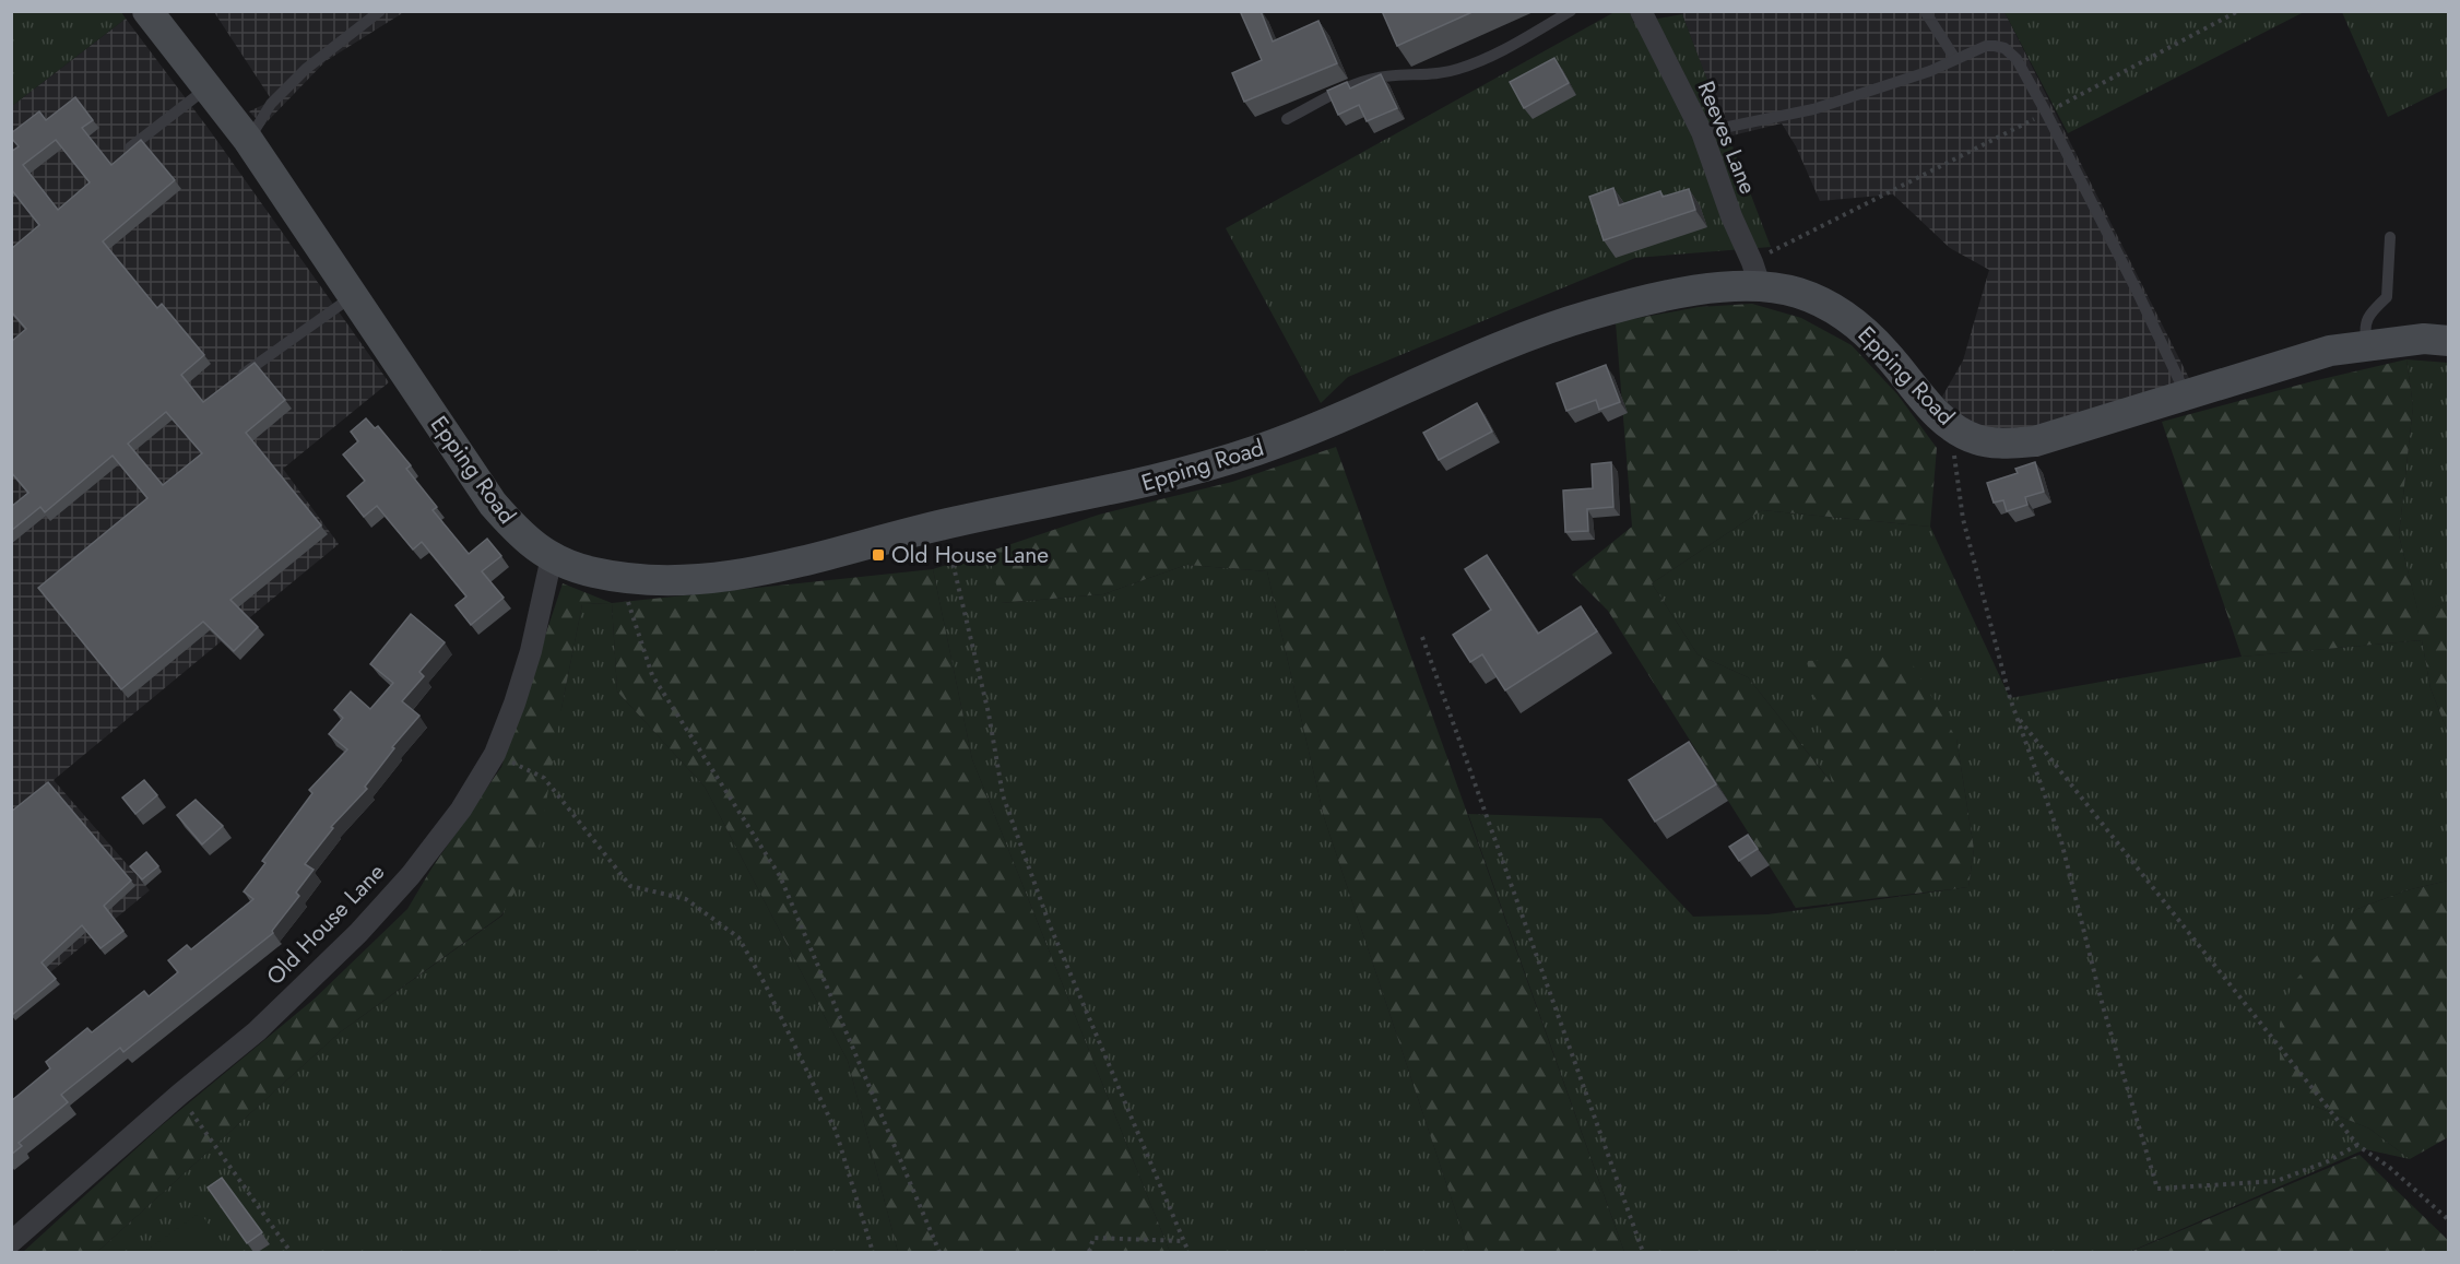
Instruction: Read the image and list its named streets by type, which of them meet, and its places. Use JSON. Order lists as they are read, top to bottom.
{
  "streets": {
    "main road": ["Epping Road"],
    "street": ["Reeves Lane", "Old House Lane"]
  },
  "crossings": [
    ["Reeves Lane", "Epping Road"],
    ["Epping Road", "Old House Lane"]
  ],
  "places": {
    "transit": ["Old House Lane"]
  }
}
